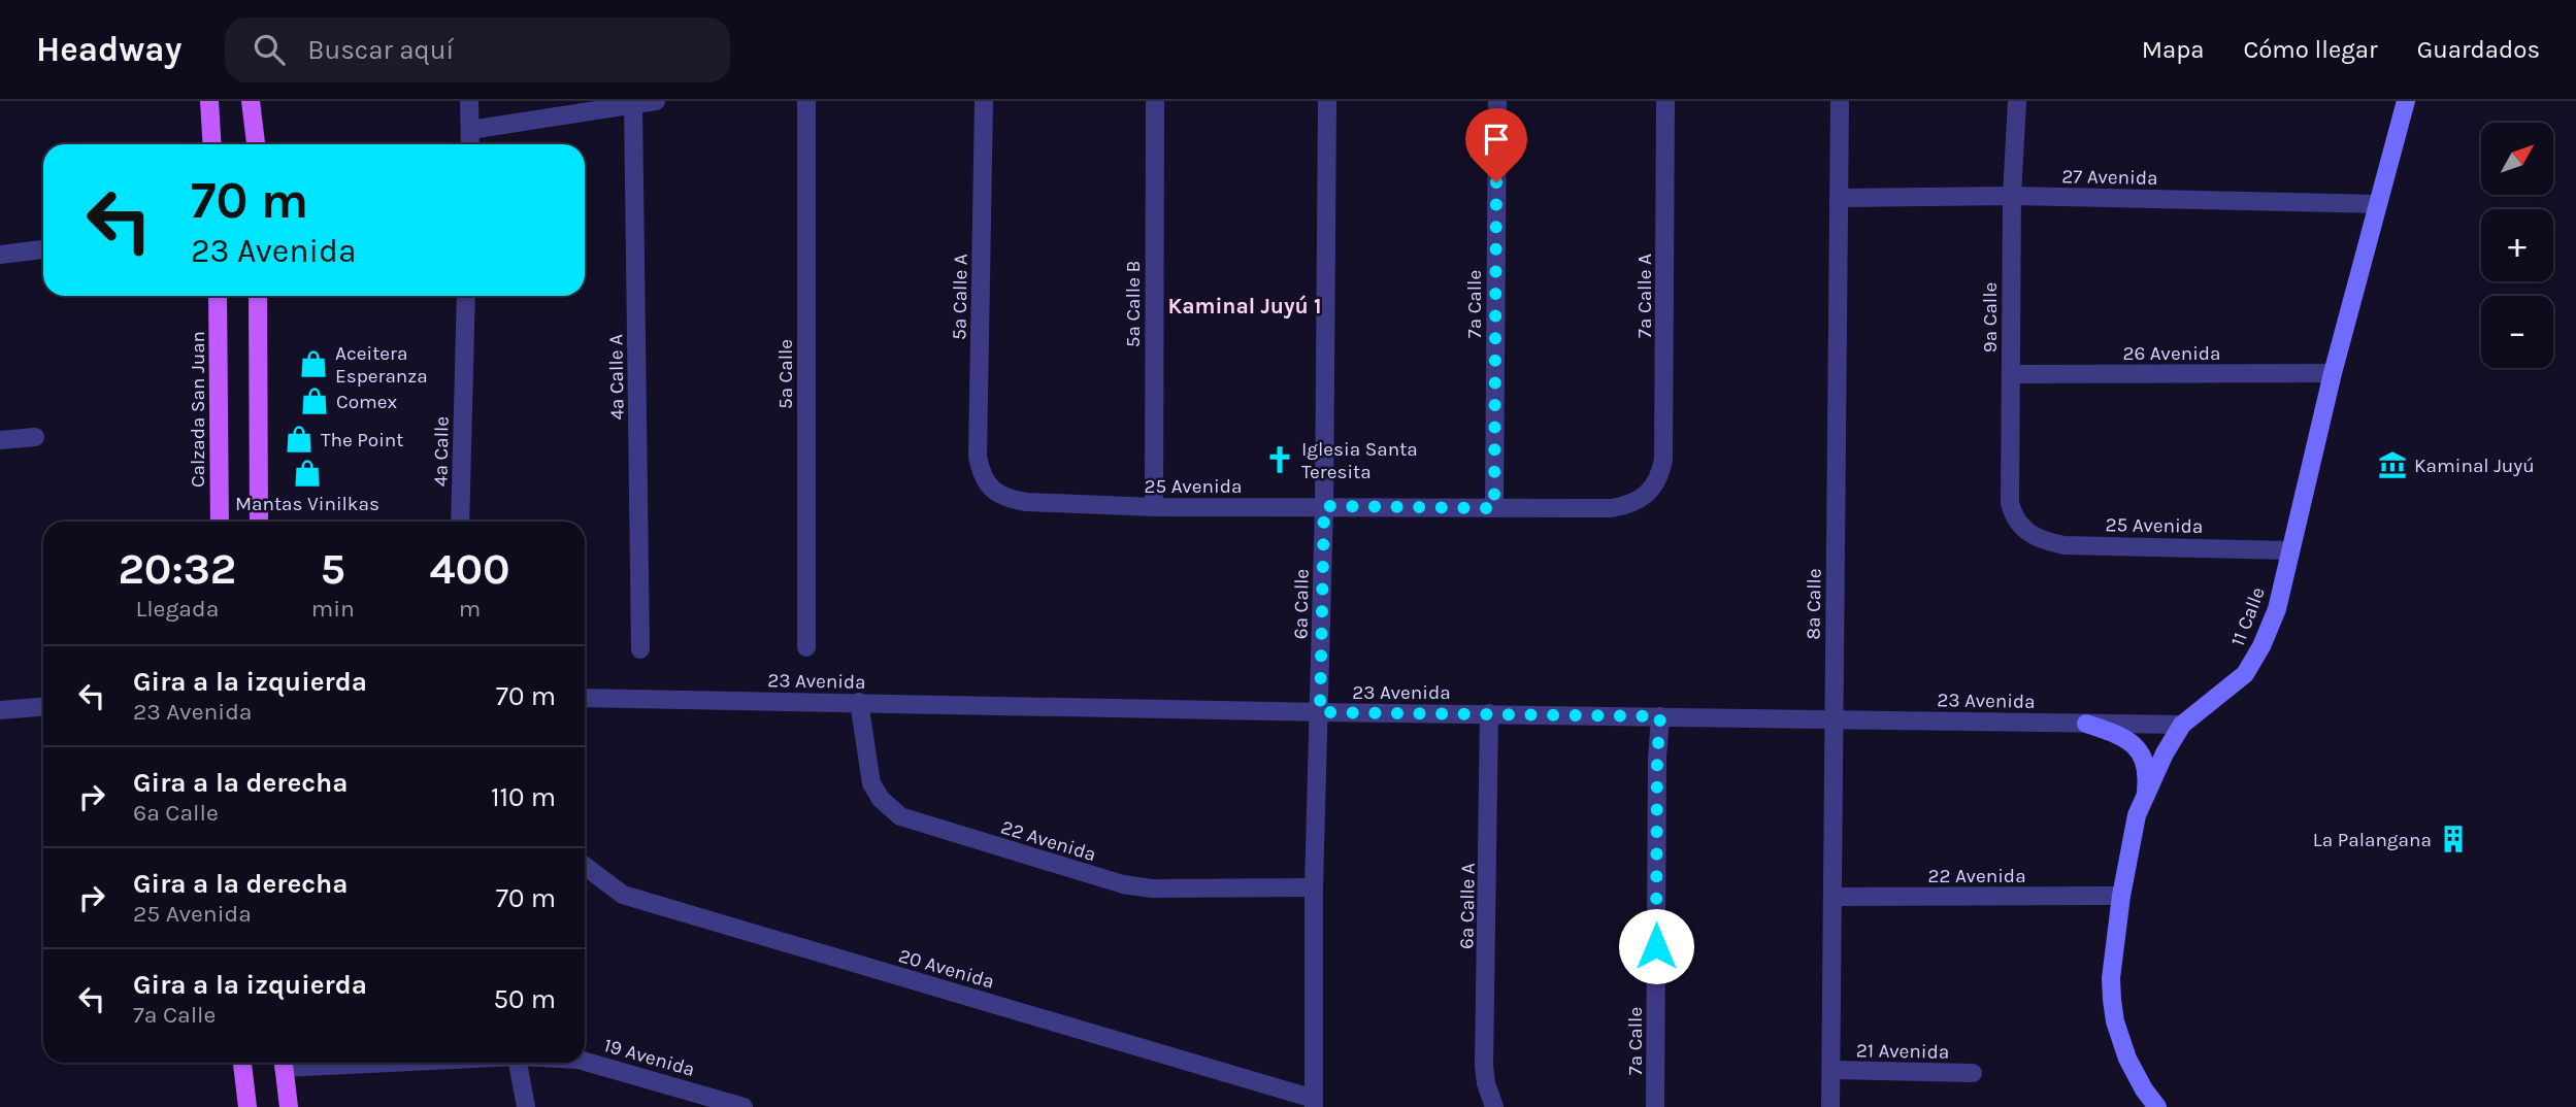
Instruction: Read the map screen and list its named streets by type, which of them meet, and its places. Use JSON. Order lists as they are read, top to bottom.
{
  "streets": {
    "main road": ["Calzada San Juan"],
    "street": [
      "27 Avenida",
      "7a Calle A",
      "5a Calle A",
      "5a Calle B",
      "7a Calle",
      "9a Calle",
      "26 Avenida",
      "5a Calle",
      "4a Calle A",
      "4a Calle",
      "25 Avenida",
      "6a Calle",
      "8a Calle",
      "11 Calle",
      "23 Avenida",
      "22 Avenida",
      "6a Calle A",
      "20 Avenida",
      "21 Avenida",
      "19 Avenida"
    ]
  },
  "crossings": [
    ["27 Avenida", "9a Calle"],
    ["27 Avenida", "8a Calle"],
    ["27 Avenida", "11 Calle"],
    ["7a Calle A", "25 Avenida"],
    ["5a Calle A", "25 Avenida"],
    ["5a Calle B", "25 Avenida"],
    ["7a Calle", "25 Avenida"],
    ["7a Calle", "23 Avenida"],
    ["9a Calle", "26 Avenida"],
    ["9a Calle", "25 Avenida"],
    ["26 Avenida", "11 Calle"],
    ["25 Avenida", "6a Calle"],
    ["25 Avenida", "11 Calle"],
    ["6a Calle", "23 Avenida"],
    ["6a Calle", "22 Avenida"],
    ["6a Calle", "20 Avenida"],
    ["8a Calle", "23 Avenida"],
    ["8a Calle", "22 Avenida"],
    ["8a Calle", "21 Avenida"],
    ["11 Calle", "23 Avenida"],
    ["11 Calle", "22 Avenida"],
    ["23 Avenida", "22 Avenida"],
    ["23 Avenida", "6a Calle A"]
  ],
  "districts": ["Kaminal Juyú 1"],
  "places": {
    "shop": [
      "Aceitera Esperanza",
      "Comex",
      "The Point",
      "Mantas Vinilkas"
    ],
    "church": ["Iglesia Santa Teresita"],
    "museum": ["Kaminal Juyú"],
    "building": ["La Palangana"]
  },
  "north": "top right",
  "page": {
    "header": "Headway",
    "search": "Buscar aquí",
    "nav": ["Mapa", "Cómo llegar", "Guardados"],
    "map_buttons": ["+", "−"],
    "turn": ["70 m", "23 Avenida"],
    "eta": [
      "20:32",
      "Llegada",
      "5",
      "min",
      "400",
      "m"
    ],
    "list": [
      {
        "name": "Gira a la izquierda",
        "note": "23 Avenida",
        "value": "70 m"
      },
      {
        "name": "Gira a la derecha",
        "note": "6a Calle",
        "value": "110 m"
      },
      {
        "name": "Gira a la derecha",
        "note": "25 Avenida",
        "value": "70 m"
      },
      {
        "name": "Gira a la izquierda",
        "note": "7a Calle",
        "value": "50 m"
      }
    ]
  }
}
